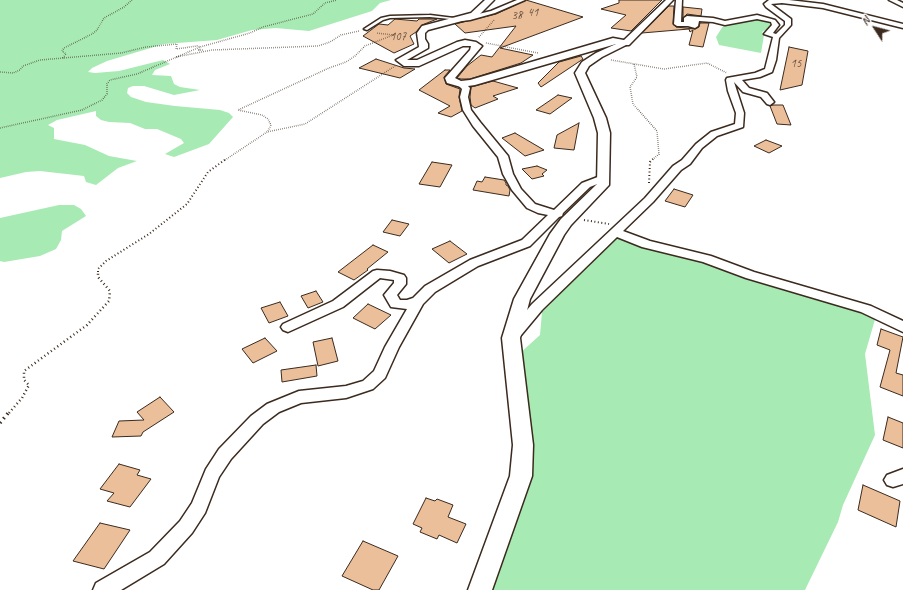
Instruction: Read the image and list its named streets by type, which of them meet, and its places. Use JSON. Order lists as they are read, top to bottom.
{
  "house_numbers": [
    "41",
    "38",
    "107",
    "15"
  ],
  "north": "top left"
}
